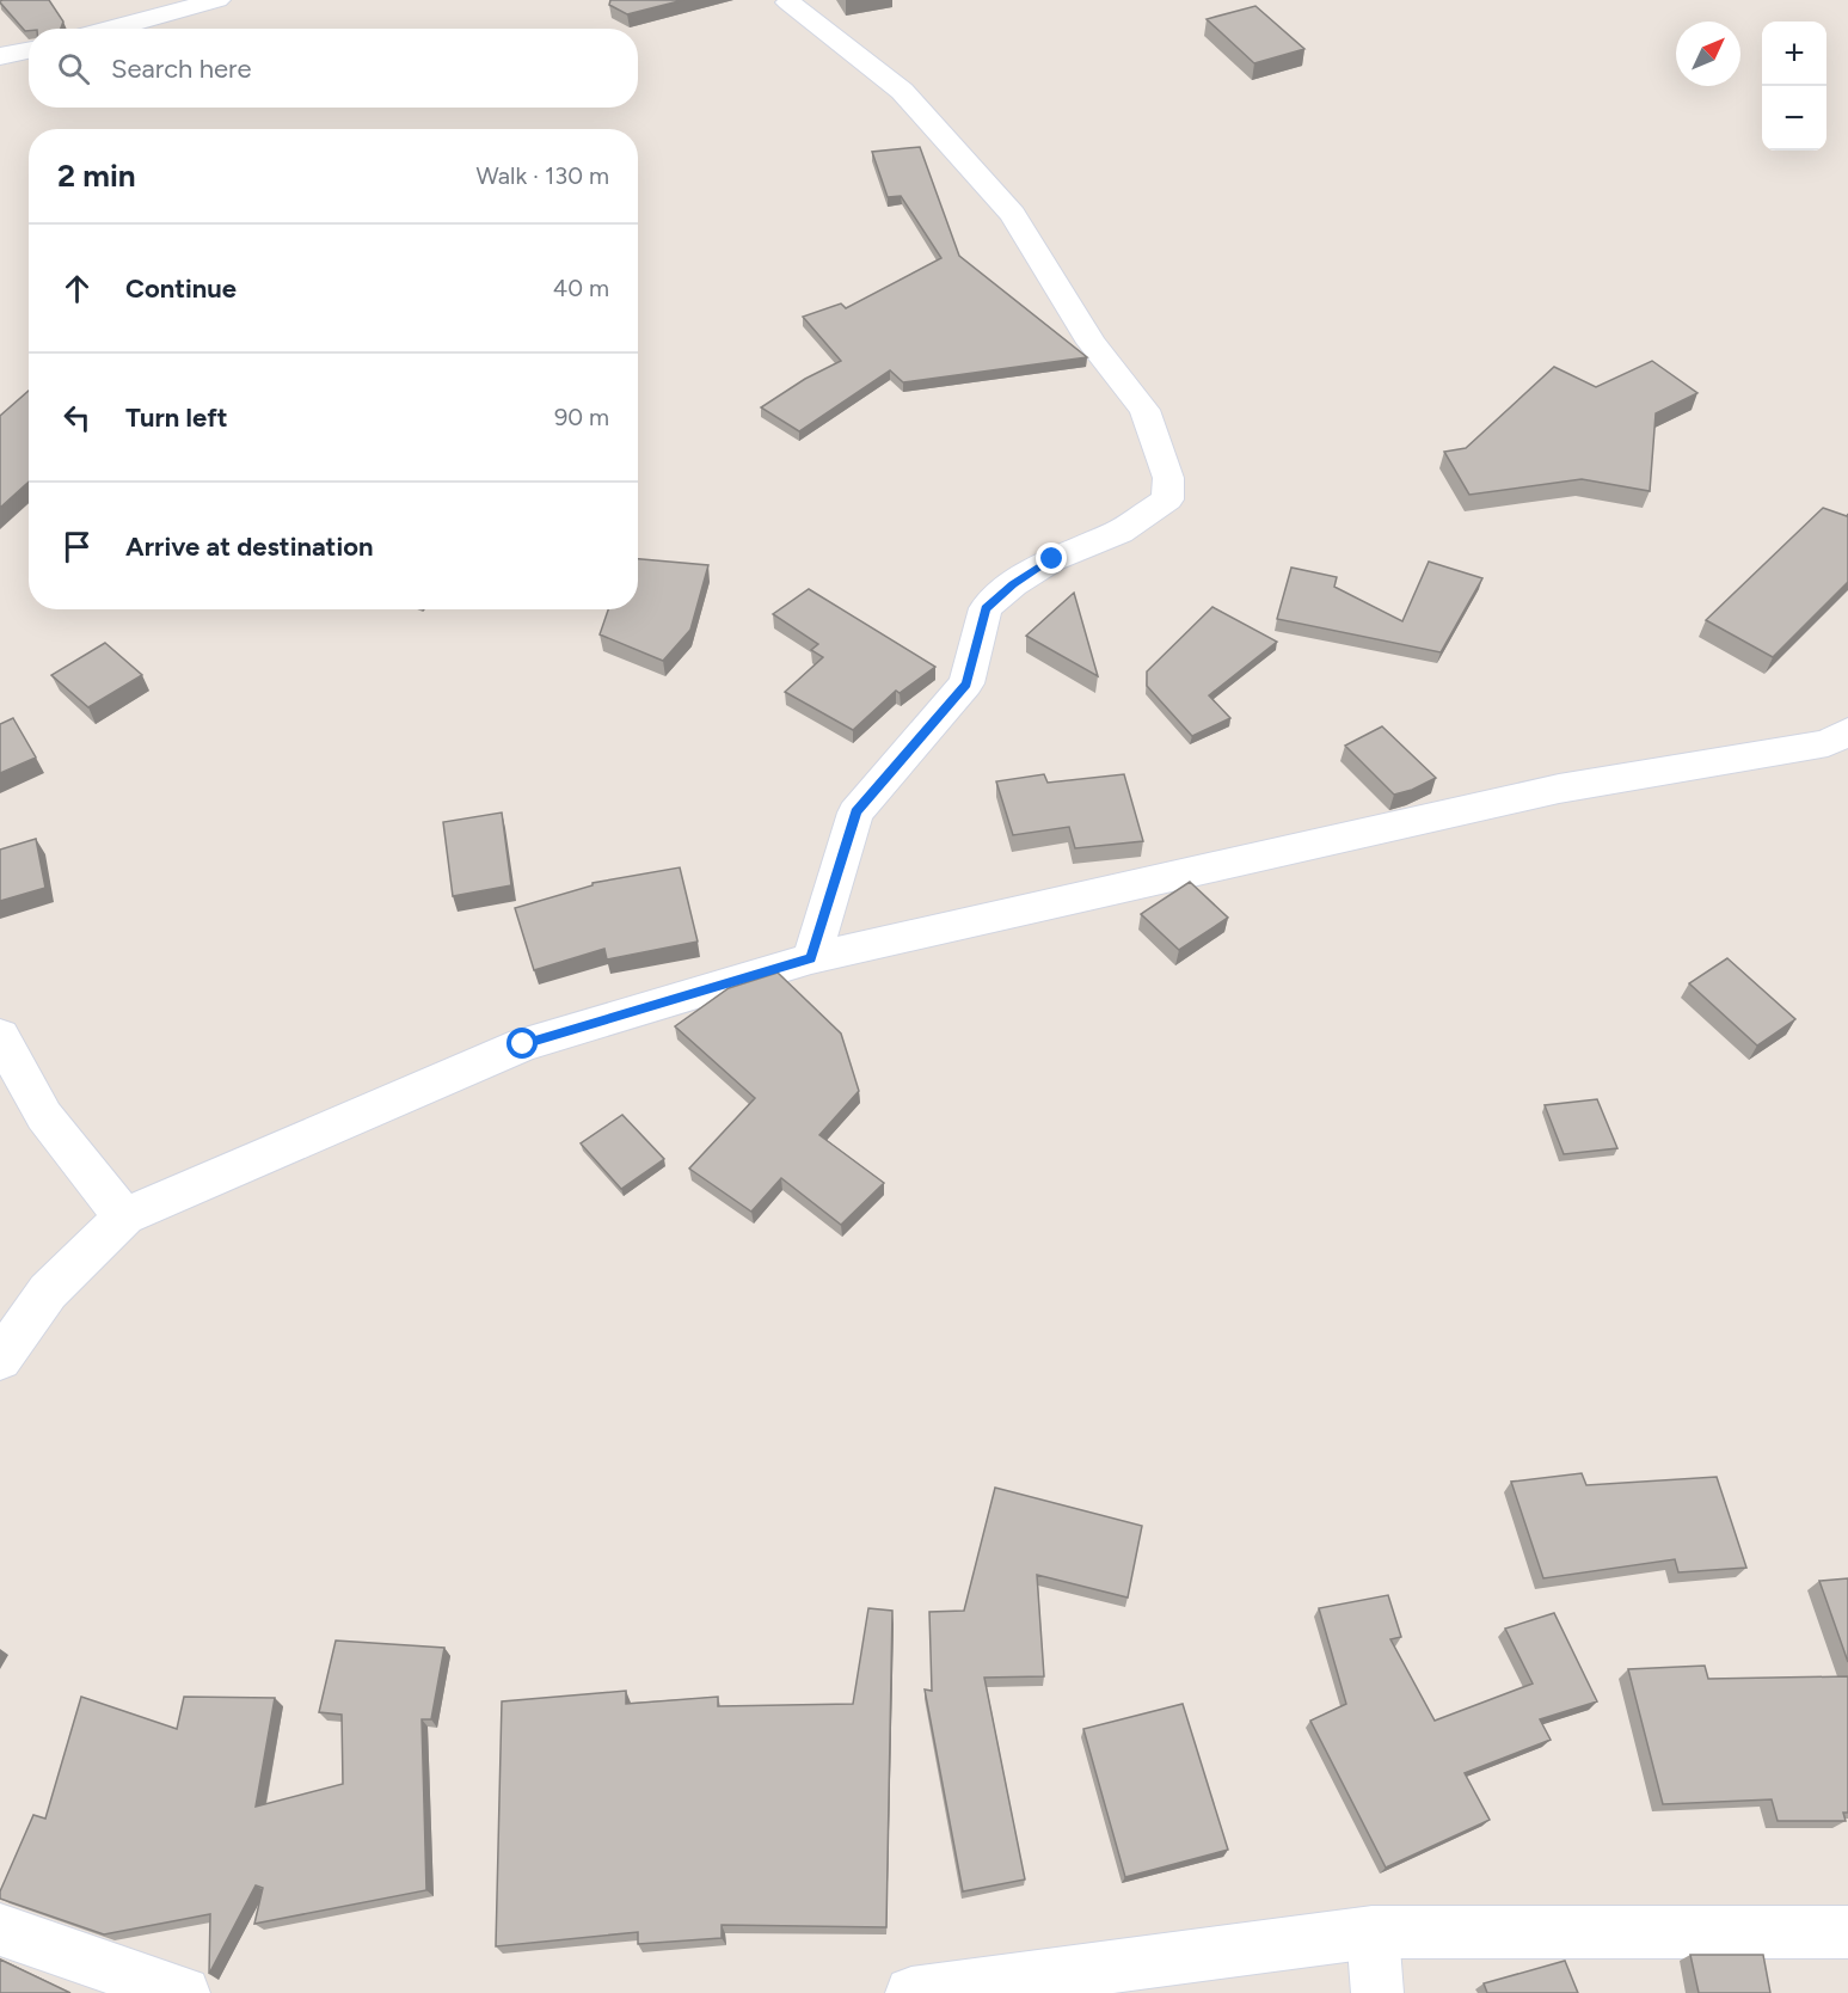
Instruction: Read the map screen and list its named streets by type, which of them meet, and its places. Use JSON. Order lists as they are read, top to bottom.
{
  "north": "top right",
  "page": {
    "map_buttons": ["+", "−"],
    "search": "Search here",
    "heading": ["2 min", "Walk · 130 m"],
    "list": [
      ["Continue", "40 m"],
      ["Turn left", "90 m"],
      "Arrive at destination"
    ]
  }
}
